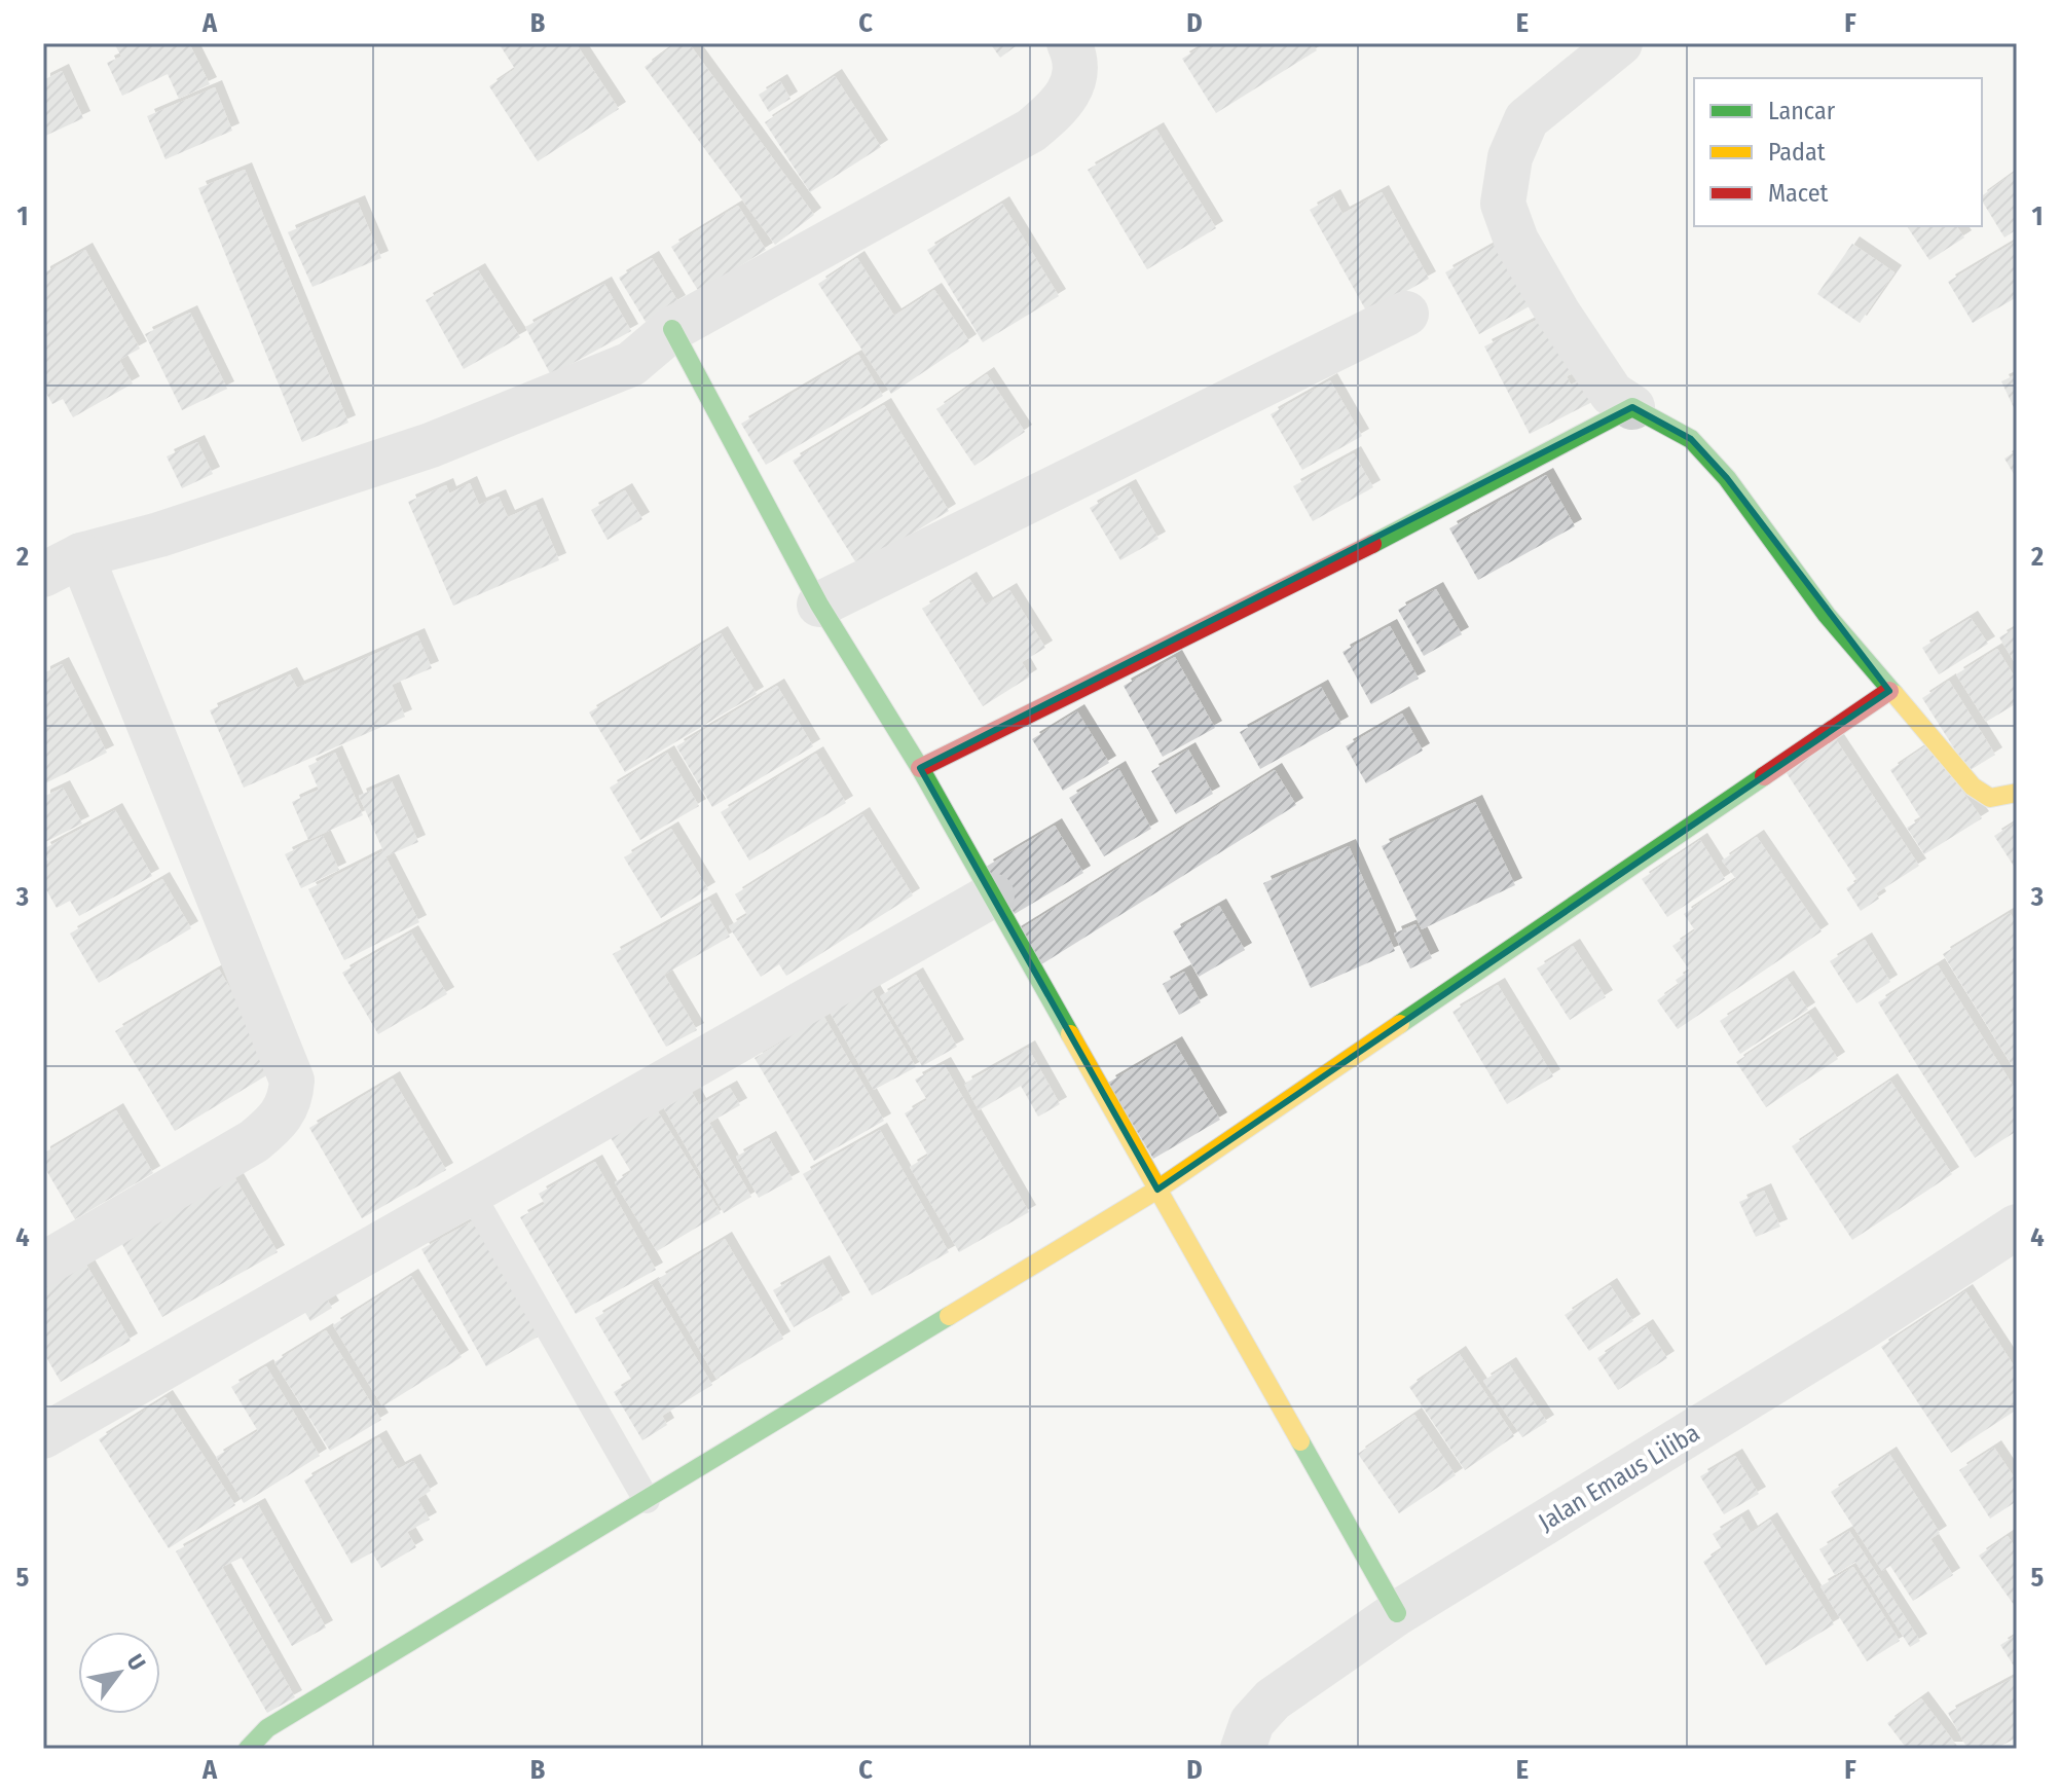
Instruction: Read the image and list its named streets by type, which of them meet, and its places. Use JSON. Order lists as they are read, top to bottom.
{
  "streets": {
    "street": ["Jalan Emaus Liliba"]
  },
  "legend": ["Lancar", "Padat", "Macet"],
  "north": "top right",
  "grid": {
    "columns": [
      "A",
      "B",
      "C",
      "D",
      "E",
      "F"
    ],
    "rows": [
      "1",
      "2",
      "3",
      "4",
      "5"
    ]
  }
}
